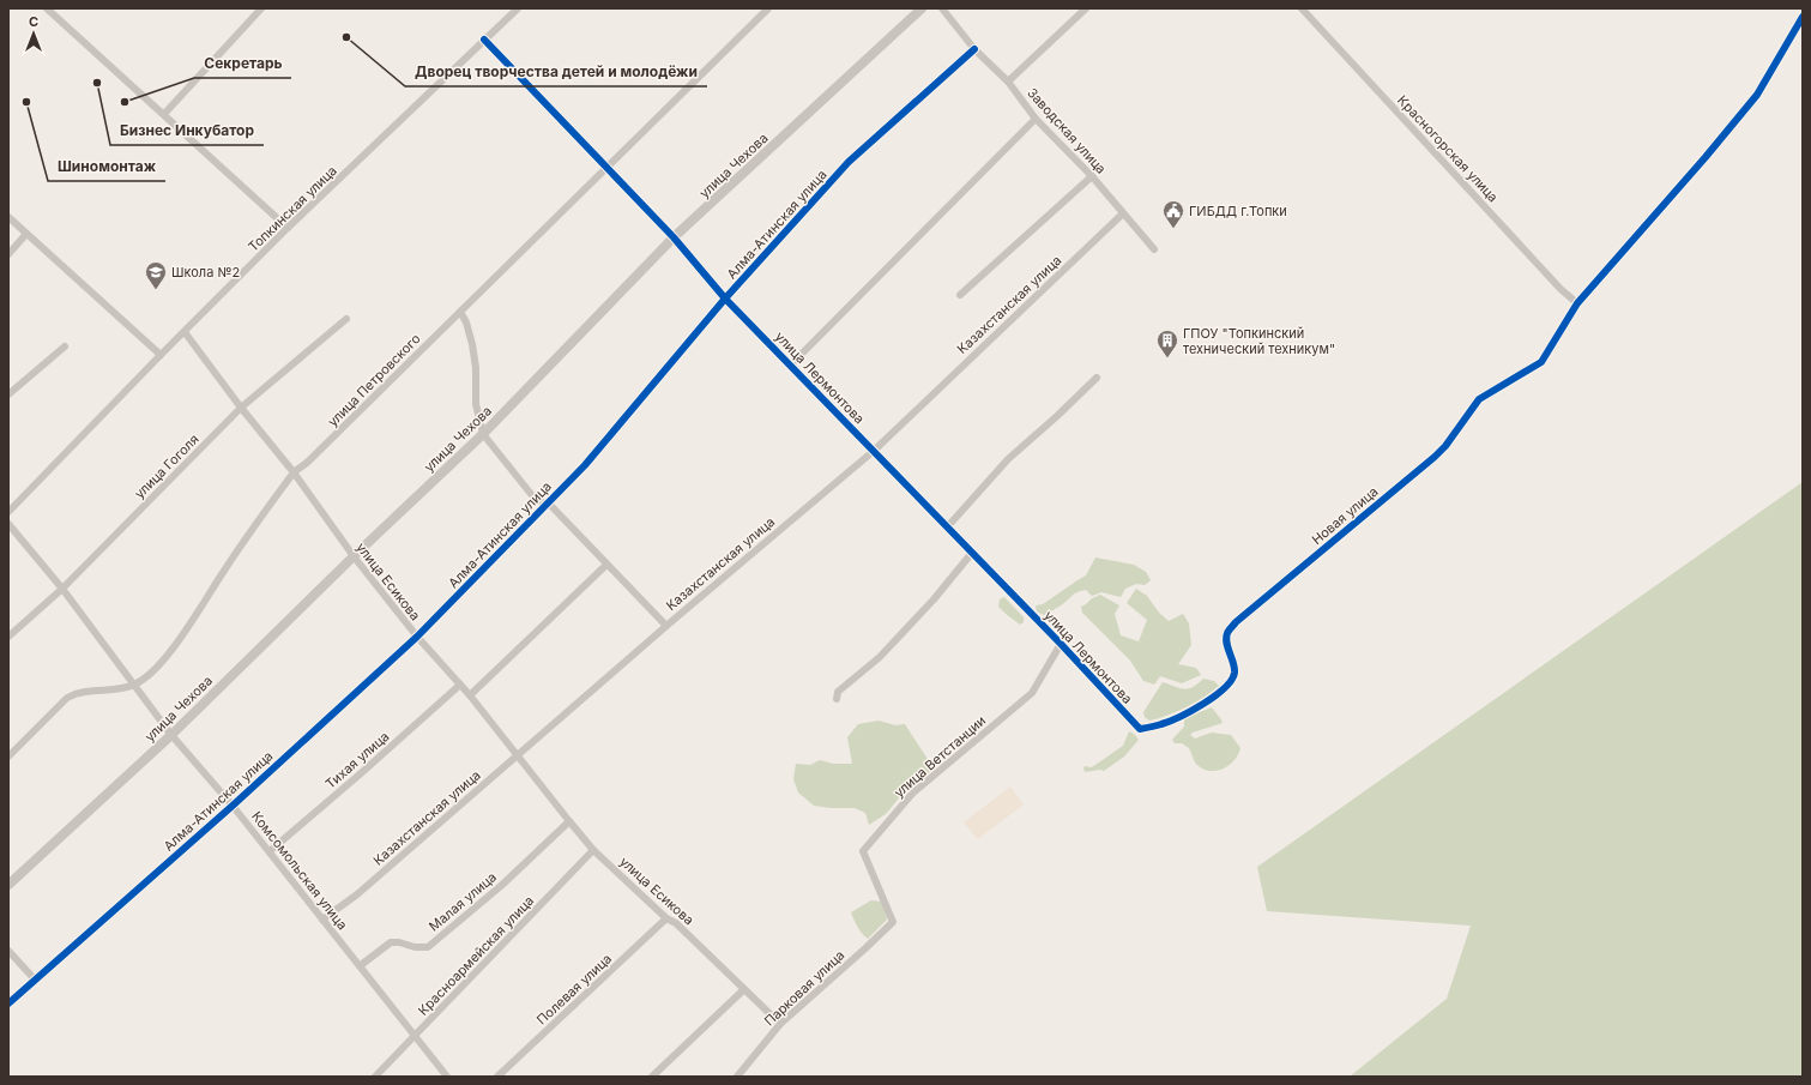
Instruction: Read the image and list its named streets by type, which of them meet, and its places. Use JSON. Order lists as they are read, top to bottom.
{
  "streets": {
    "street": [
      "Заводская улица",
      "Красногорская улица",
      "улица Чехова",
      "Топкинская улица",
      "Алма-Атинская улица",
      "Казахстанская улица",
      "улица Лермонтова",
      "улица Петровского",
      "улица Гоголя",
      "Новая улица",
      "улица Есикова",
      "улица Ветстанции",
      "Тихая улица",
      "Комсомольская улица",
      "Малая улица",
      "Красноармейская улица",
      "Парковая улица",
      "Полевая улица"
    ]
  },
  "crossings": [
    ["Заводская улица", "Алма-Атинская улица"],
    ["Заводская улица", "Казахстанская улица"],
    ["Красногорская улица", "Новая улица"],
    ["улица Чехова", "улица Лермонтова"],
    ["улица Чехова", "улица Есикова"],
    ["улица Чехова", "Комсомольская улица"],
    ["Топкинская улица", "улица Лермонтова"],
    ["Топкинская улица", "улица Есикова"],
    ["Алма-Атинская улица", "улица Лермонтова"],
    ["Алма-Атинская улица", "улица Есикова"],
    ["Алма-Атинская улица", "Комсомольская улица"],
    ["Казахстанская улица", "улица Лермонтова"],
    ["Казахстанская улица", "улица Есикова"],
    ["Казахстанская улица", "Комсомольская улица"],
    ["улица Лермонтова", "улица Петровского"],
    ["улица Лермонтова", "Новая улица"],
    ["улица Лермонтова", "улица Ветстанции"],
    ["улица Петровского", "улица Есикова"],
    ["улица Петровского", "Комсомольская улица"],
    ["улица Гоголя", "улица Есикова"],
    ["улица Гоголя", "Комсомольская улица"],
    ["улица Есикова", "Тихая улица"],
    ["улица Есикова", "Малая улица"],
    ["улица Есикова", "Красноармейская улица"],
    ["улица Есикова", "Парковая улица"],
    ["улица Есикова", "Полевая улица"],
    ["улица Ветстанции", "Парковая улица"],
    ["Тихая улица", "Комсомольская улица"],
    ["Комсомольская улица", "Малая улица"],
    ["Комсомольская улица", "Красноармейская улица"]
  ],
  "places": {
    "other": [
      "Дворец творчества детей и молодёжи",
      "Бизнес Инкубатор",
      "Шиномонтаж",
      "Секретарь"
    ],
    "public building": ["ГИБДД г.Топки"],
    "school or university": ["Школа №2"],
    "building": ["ГПОУ \"Топкинский технический техникум\""]
  },
  "north": "top"
}
